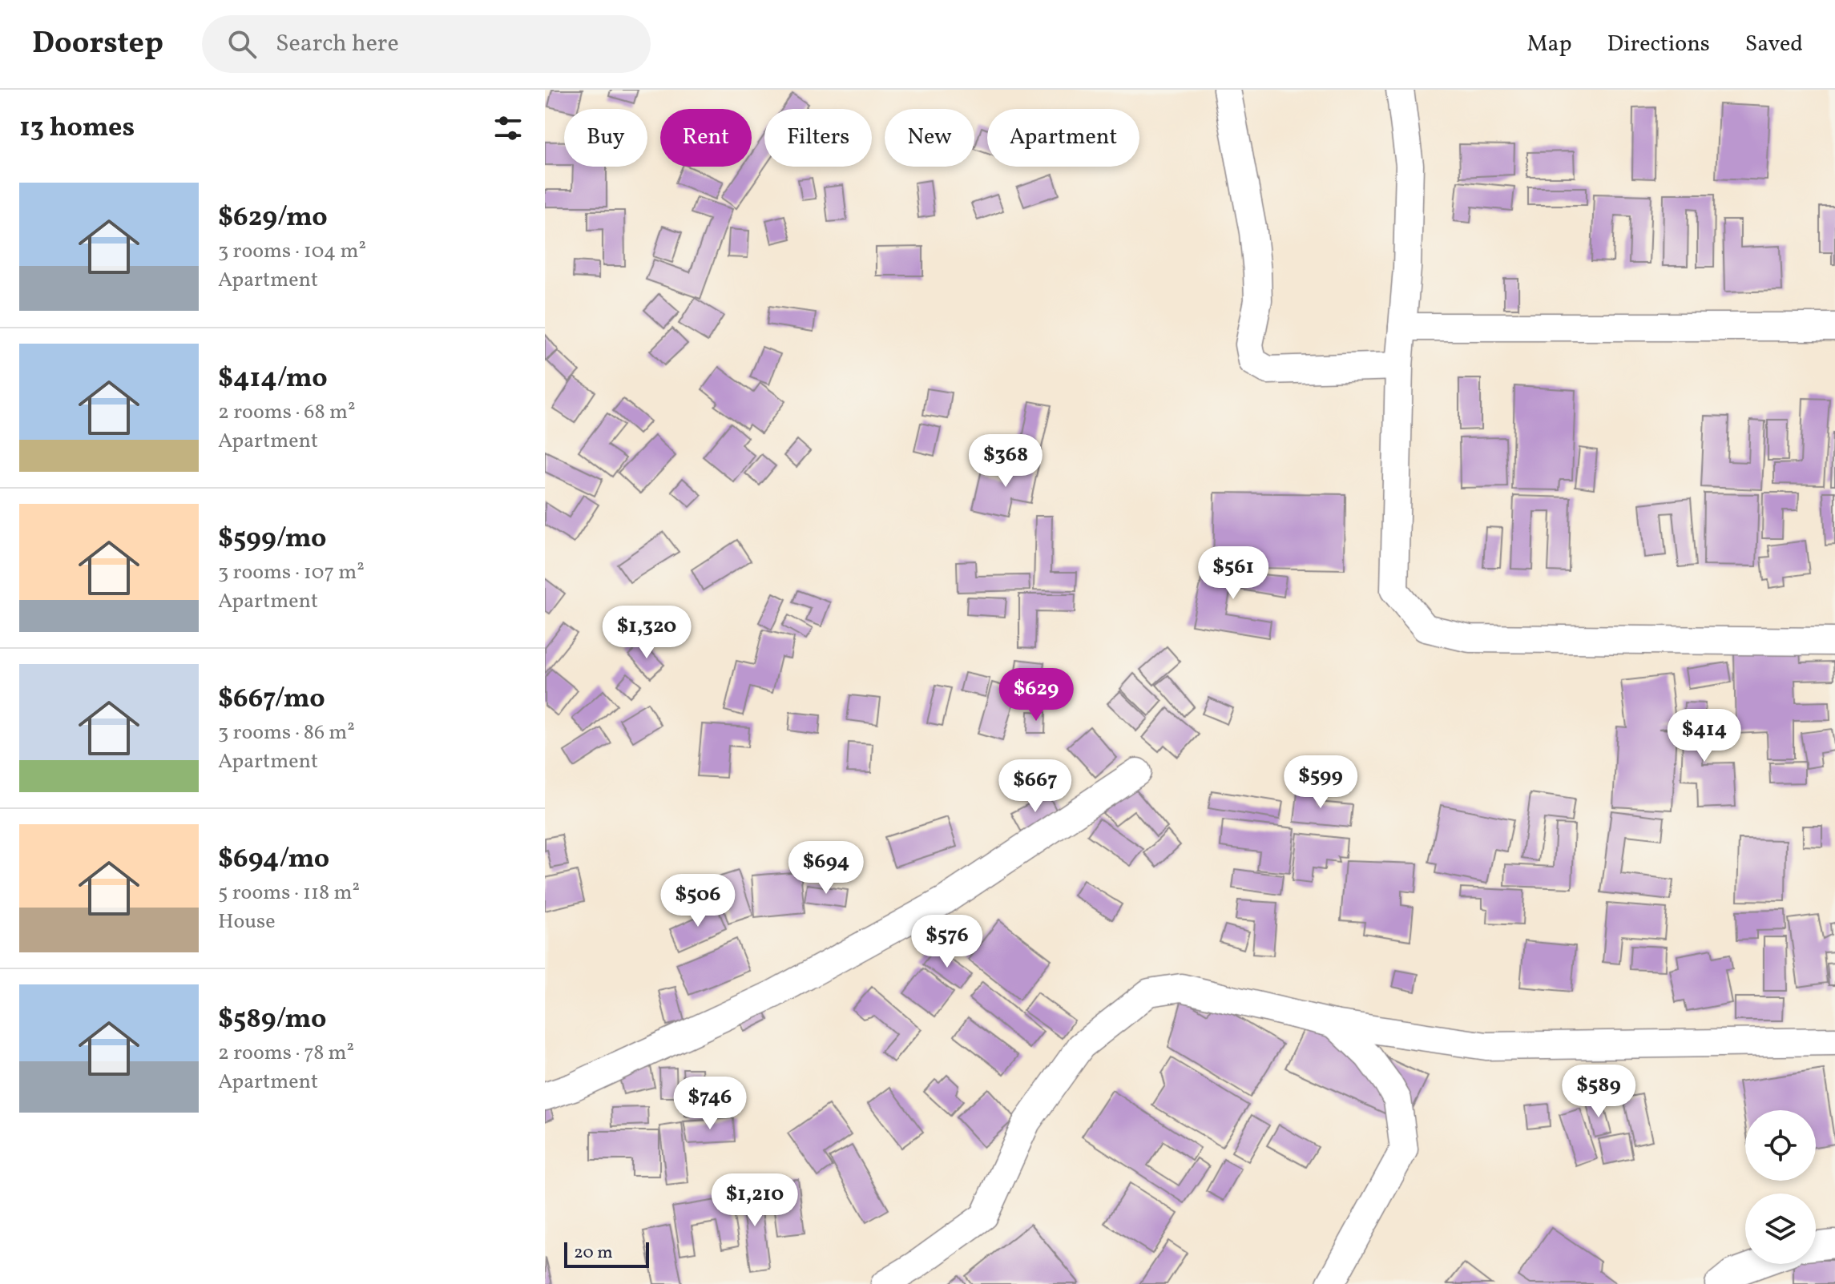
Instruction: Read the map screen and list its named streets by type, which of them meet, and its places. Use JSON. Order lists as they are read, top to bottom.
{
  "scale_bar": "20 m",
  "page": {
    "header": "Doorstep",
    "search": "Search here",
    "nav": ["Map", "Directions", "Saved"],
    "heading": "13 homes",
    "chip": [
      "Buy",
      "Rent",
      "Filters",
      "New",
      "Apartment"
    ],
    "list": [
      {
        "name": "$629/mo",
        "note": "3 rooms · 104 m² · Apartment"
      },
      {
        "name": "$414/mo",
        "note": "2 rooms · 68 m² · Apartment"
      },
      {
        "name": "$599/mo",
        "note": "3 rooms · 107 m² · Apartment"
      },
      {
        "name": "$667/mo",
        "note": "3 rooms · 86 m² · Apartment"
      },
      {
        "name": "$694/mo",
        "note": "5 rooms · 118 m² · House"
      },
      {
        "name": "$589/mo",
        "note": "2 rooms · 78 m² · Apartment"
      }
    ],
    "price": [
      "$368",
      "$561",
      "$1,320",
      "$629",
      "$414",
      "$599",
      "$667",
      "$694",
      "$506",
      "$576",
      "$589",
      "$746",
      "$1,210"
    ],
    "scale": "20 m"
  }
}
